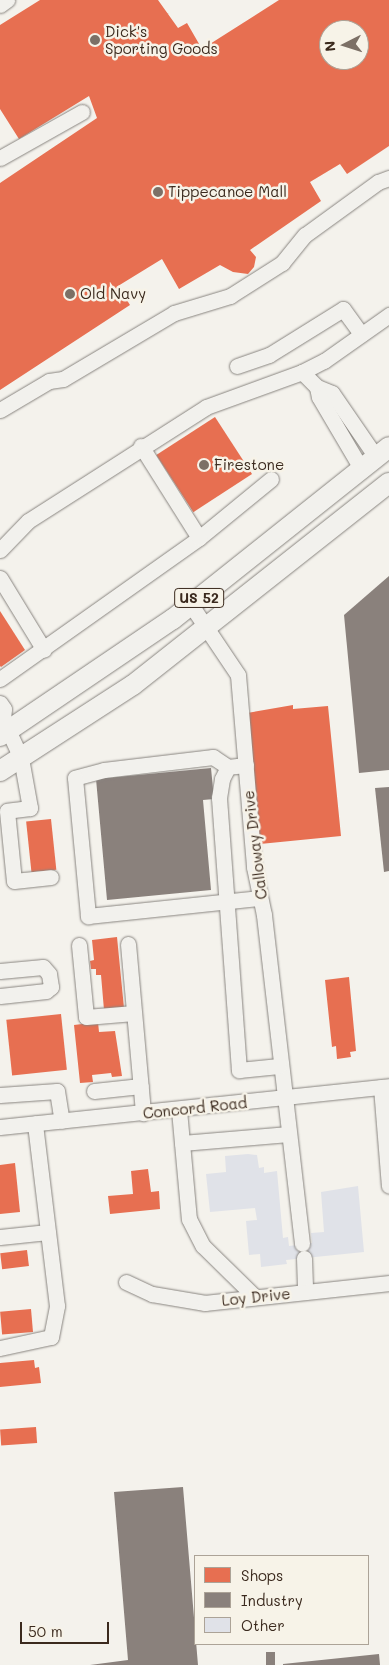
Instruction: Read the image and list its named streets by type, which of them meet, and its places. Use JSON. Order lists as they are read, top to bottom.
{
  "streets": {
    "main road": ["US 52"],
    "street": ["Calloway Drive", "Concord Road", "Loy Drive"]
  },
  "crossings": [
    ["US 52", "Calloway Drive"],
    ["Calloway Drive", "Concord Road"],
    ["Calloway Drive", "Loy Drive"]
  ],
  "places": [
    "Dick's Sporting Goods",
    "Tippecanoe Mall",
    "Old Navy",
    "Firestone"
  ],
  "legend": ["Shops", "Industry", "Other"],
  "scale_bar": "50 m",
  "north": "left"
}
